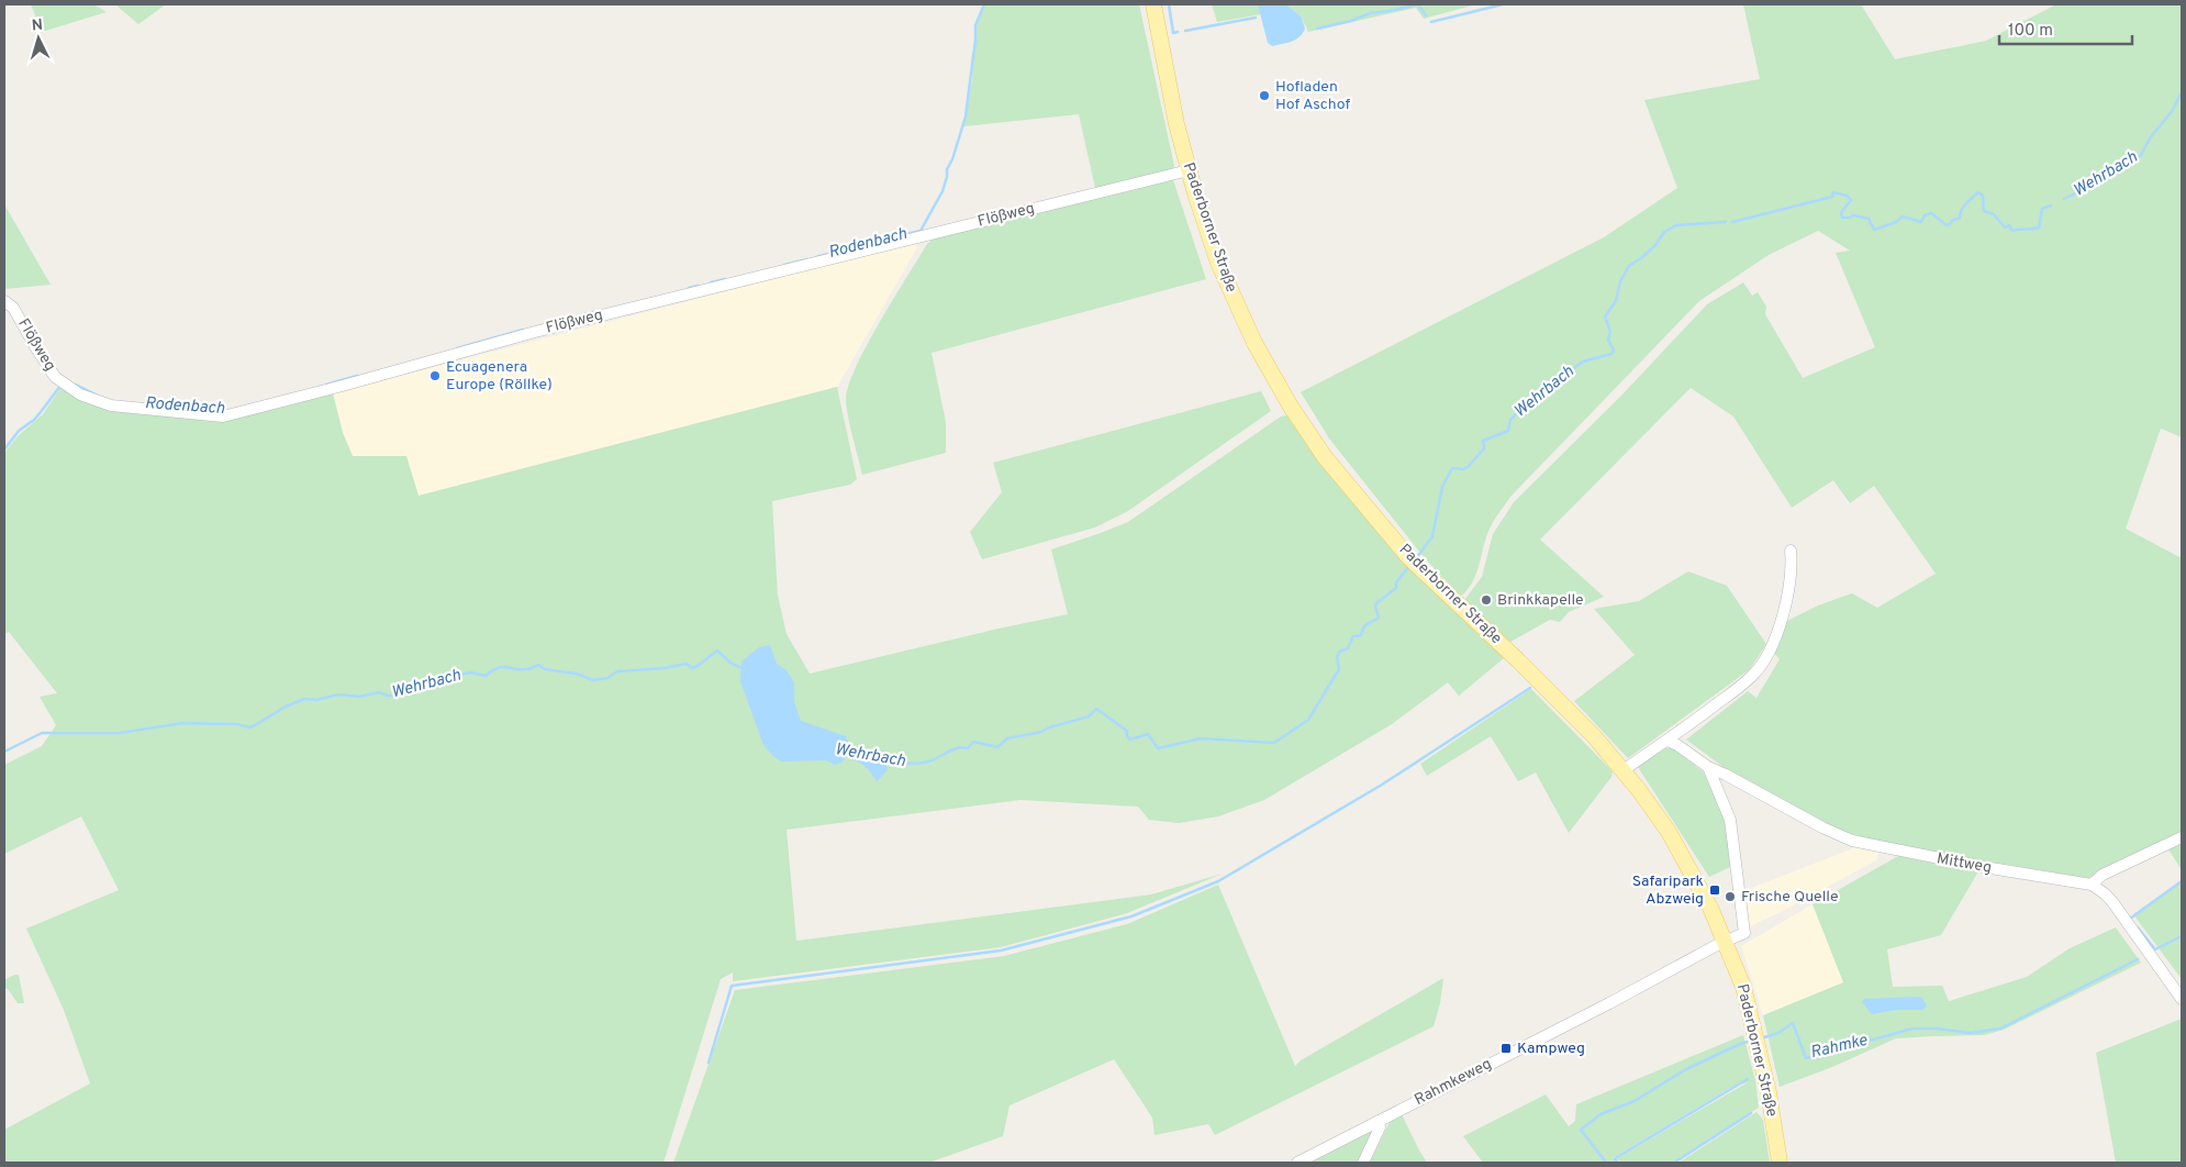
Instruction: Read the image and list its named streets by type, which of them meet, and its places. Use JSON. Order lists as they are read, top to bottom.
{
  "streets": {
    "main road": ["Paderborner Straße"],
    "street": ["Flößweg", "Mittweg", "Rahmkeweg"]
  },
  "crossings": [
    ["Flößweg", "Paderborner Straße"],
    ["Paderborner Straße", "Rahmkeweg"]
  ],
  "water": ["Wehrbach", "Rodenbach", "Rahmke"],
  "places": {
    "other": [
      "Hofladen Hof Aschof",
      "Ecuagenera Europe (Röllke)",
      "Brinkkapelle",
      "Frische Quelle"
    ],
    "transit": ["Safaripark Abzweig", "Kampweg"]
  },
  "scale_bar": "100 m",
  "north": "top"
}
